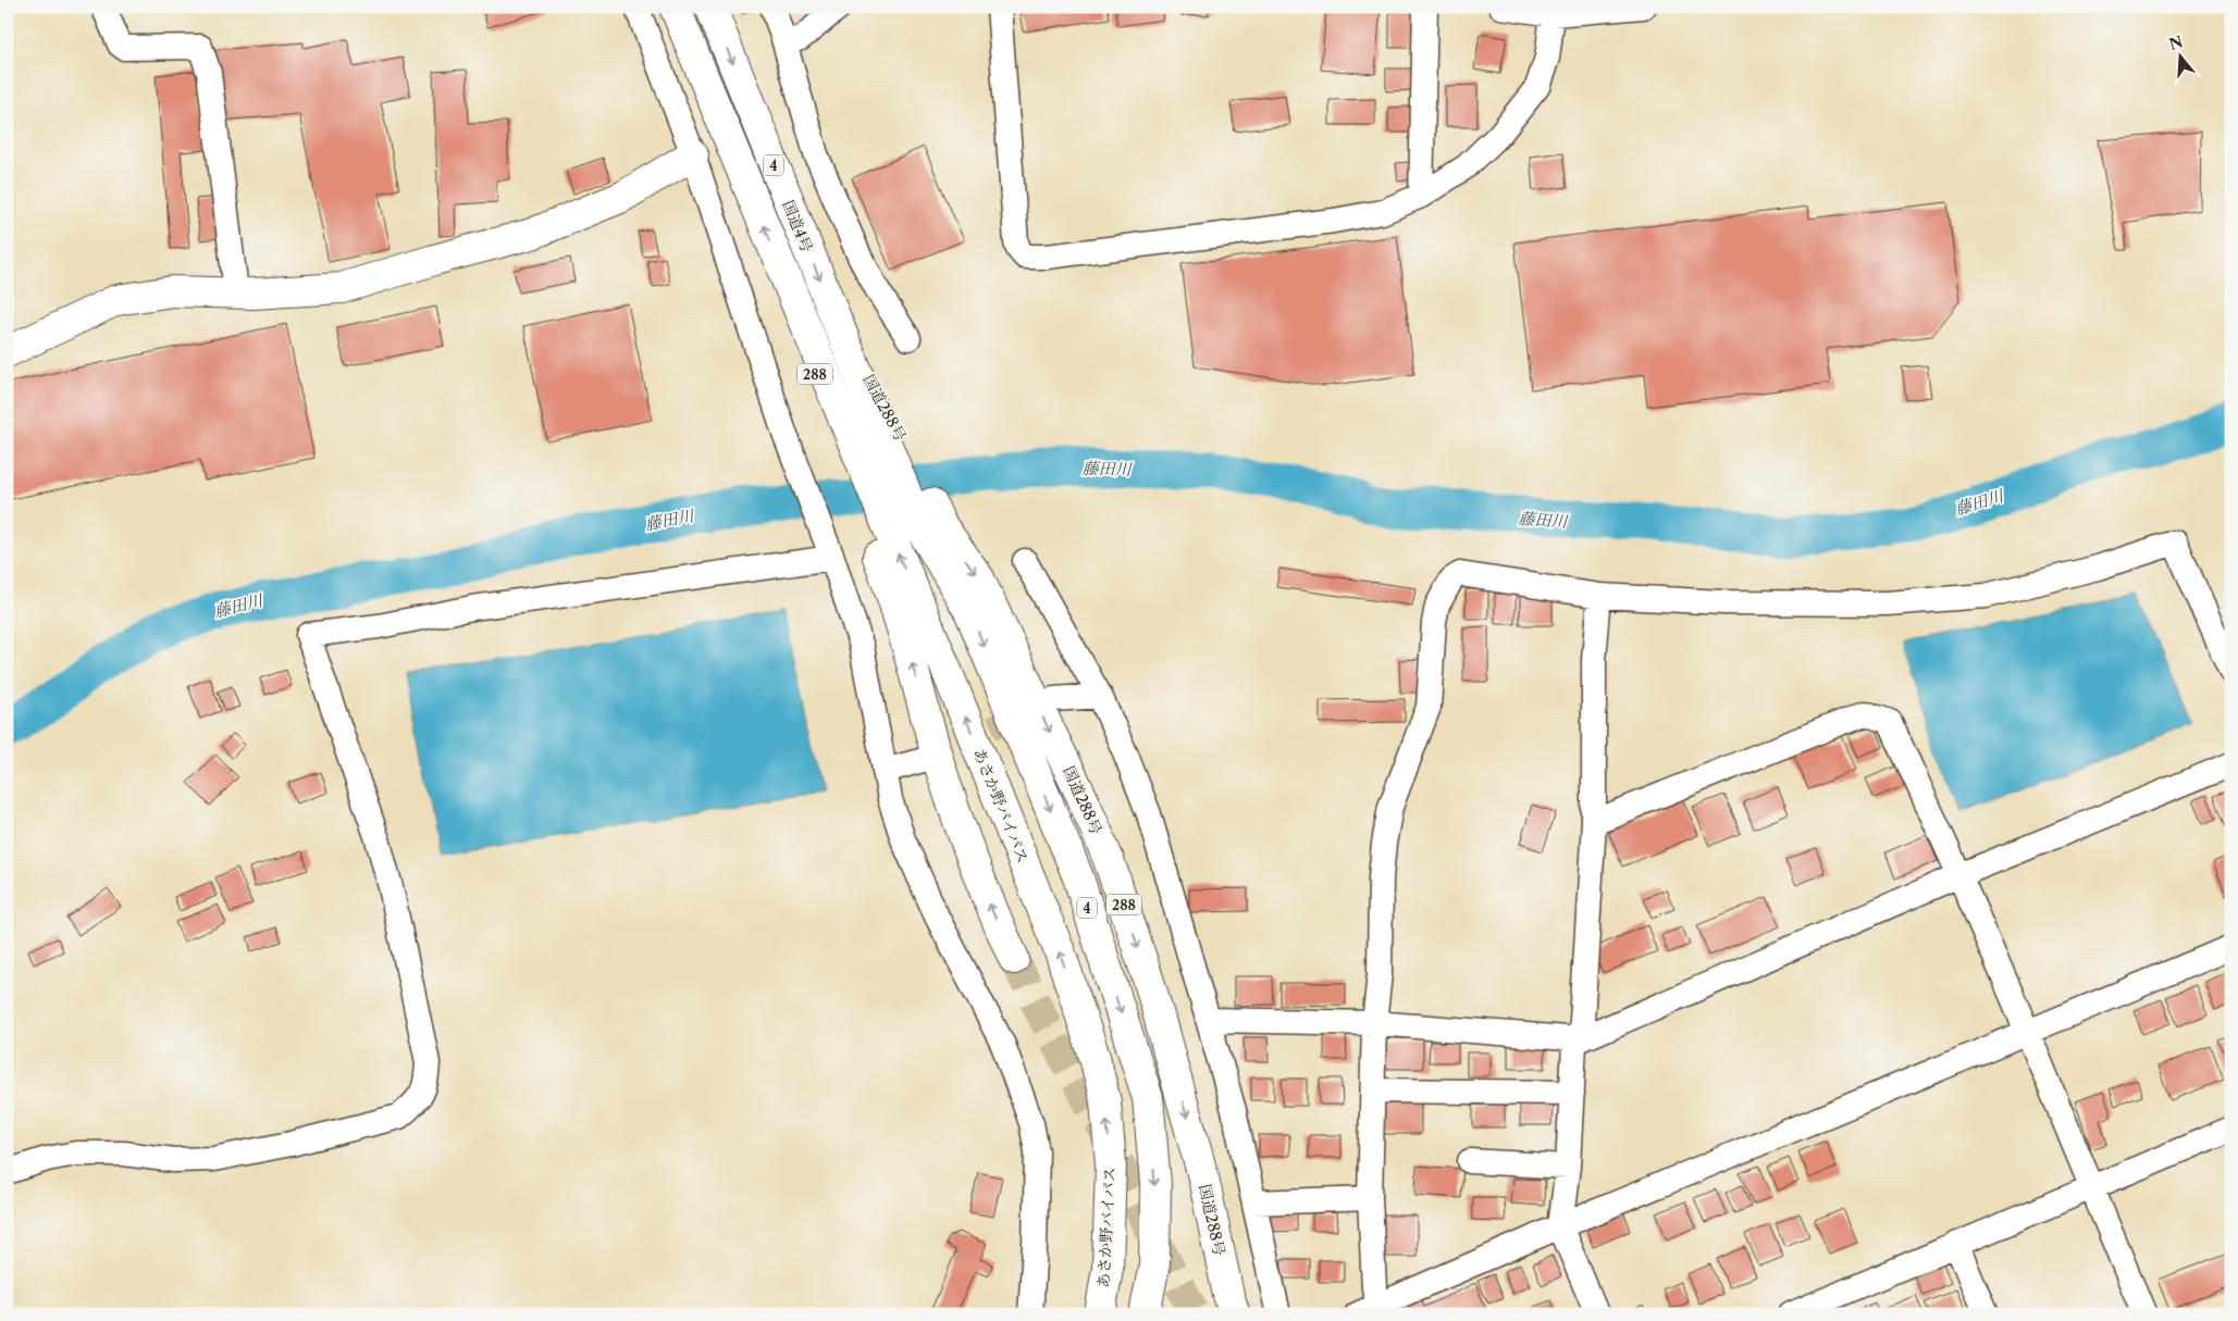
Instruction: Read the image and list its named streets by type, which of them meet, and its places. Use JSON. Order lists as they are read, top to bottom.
{
  "streets": {
    "main road": [
      "4",
      "国道4号",
      "288",
      "国道288号",
      "あさか野バイパス"
    ]
  },
  "crossings": [
    ["4", "国道288号"],
    ["国道4号", "288"],
    ["国道4号", "国道288号"],
    ["288", "あさか野バイパス"]
  ],
  "water": ["藤田川"],
  "north": "top"
}
